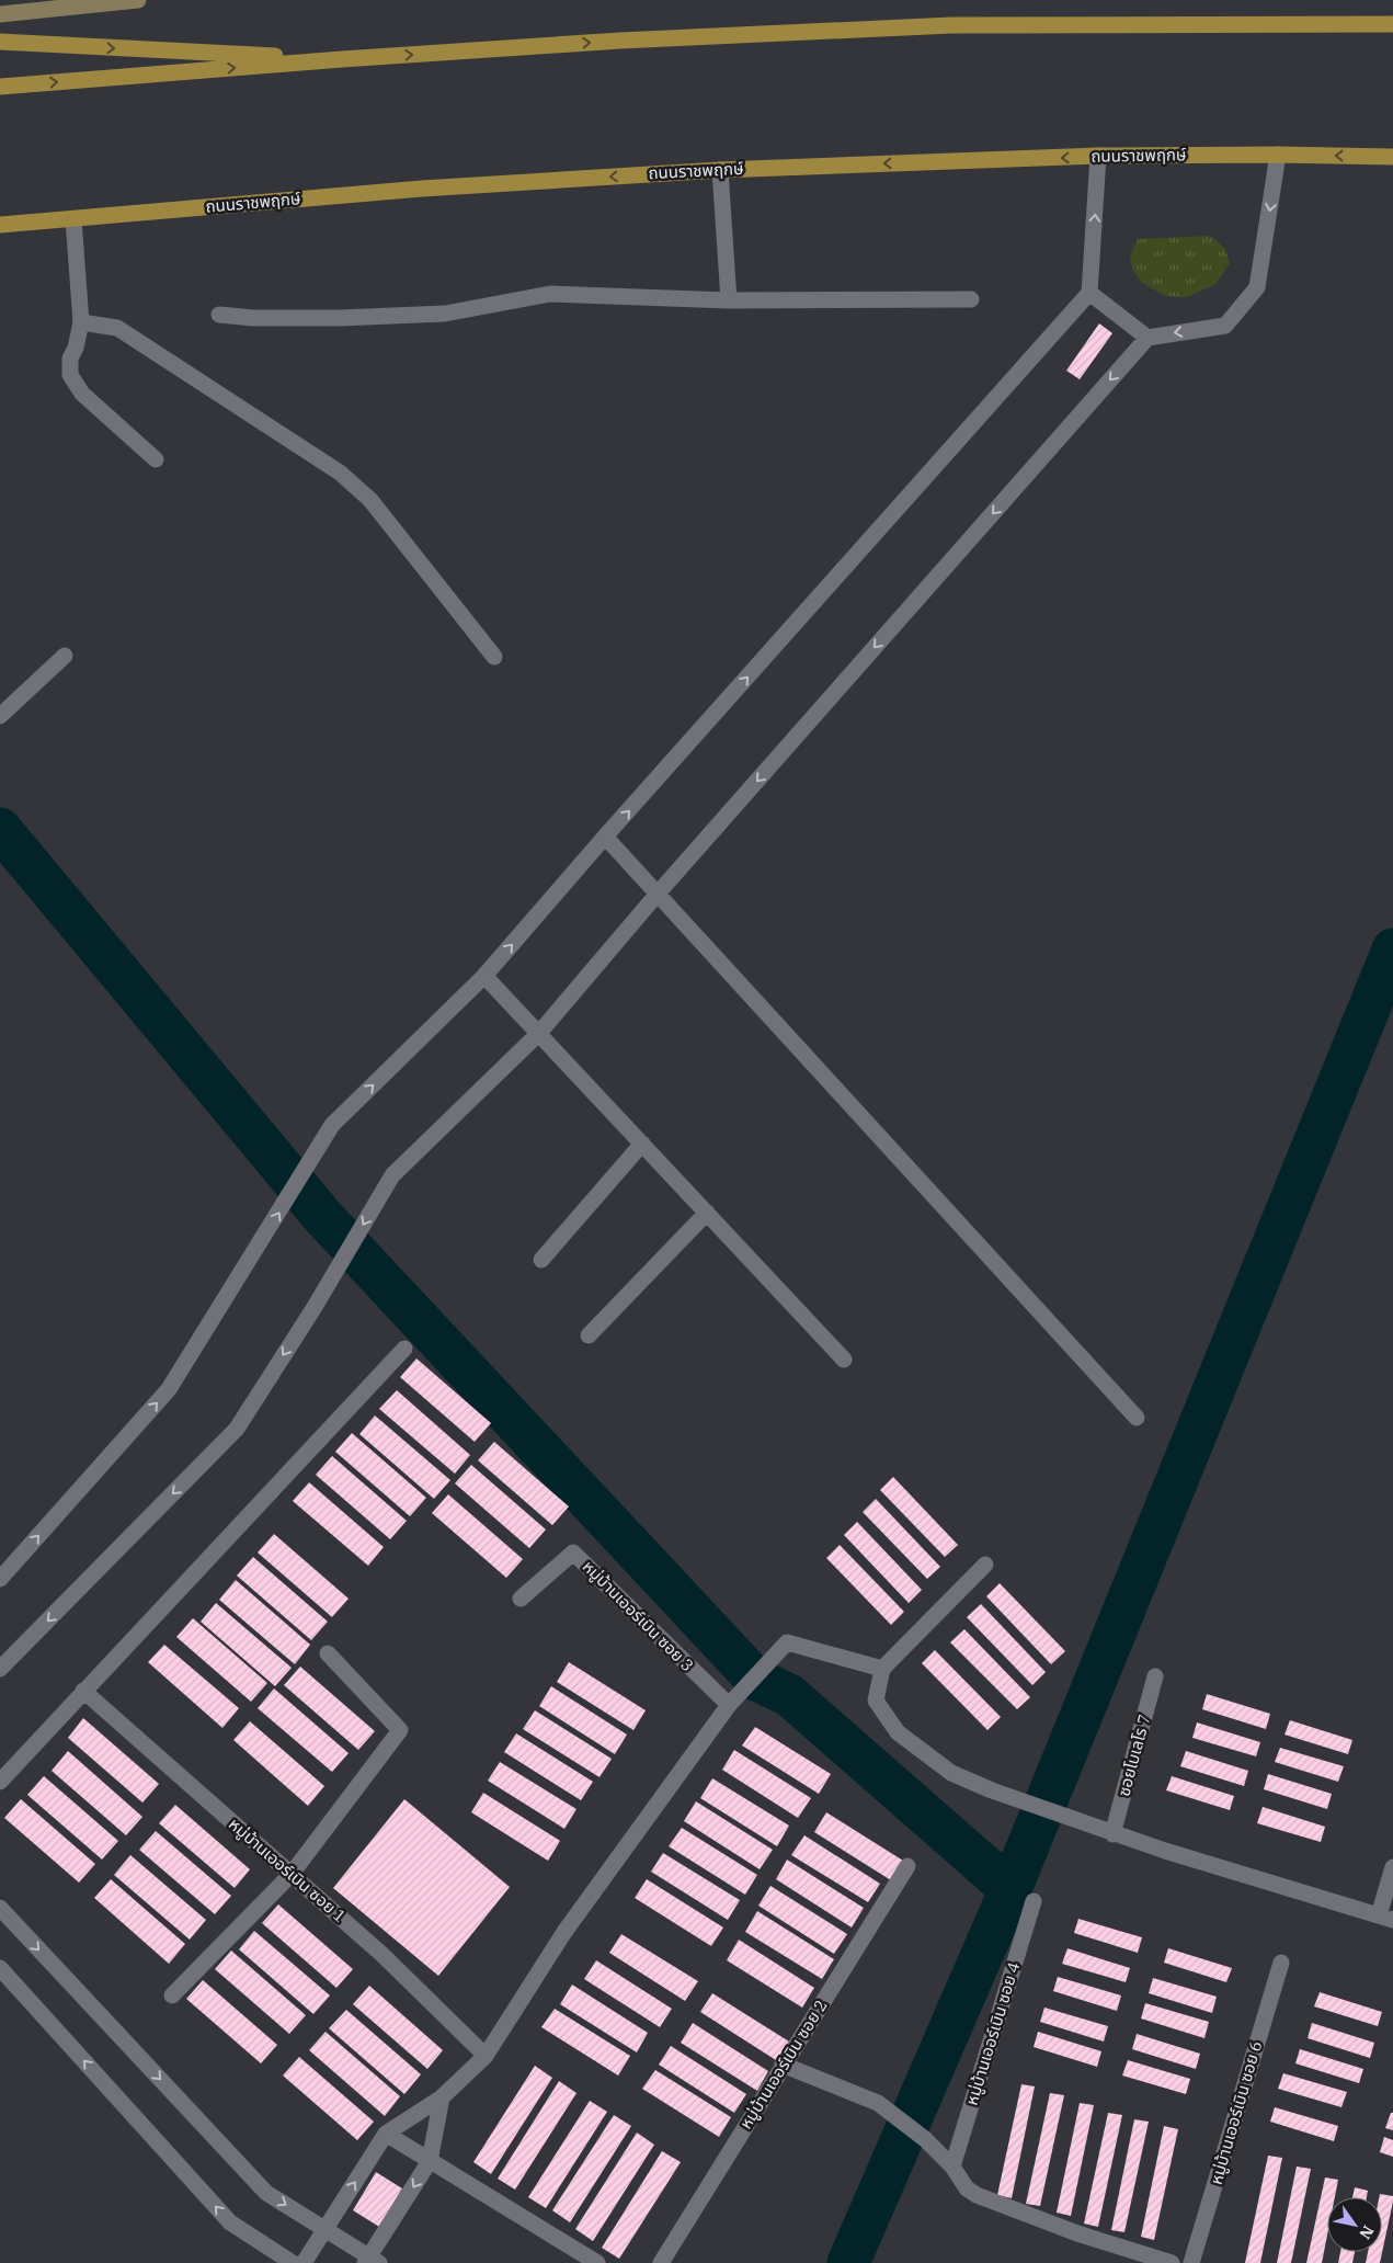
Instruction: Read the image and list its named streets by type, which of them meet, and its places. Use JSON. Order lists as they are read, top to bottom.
{
  "streets": {
    "main road": ["ถนนราชพฤกษ์"],
    "street": [
      "หมู่บ้านเออร์เบิน ซอย 3",
      "ซอยโบเลโร 7",
      "หมู่บ้านเออร์เบิน ซอย 1",
      "หมู่บ้านเออร์เบิน ซอย 4",
      "หมู่บ้านเออร์เบิน ซอย 2",
      "หมู่บ้านเออร์เบิน ซอย 6"
    ]
  },
  "north": "bottom right"
}
